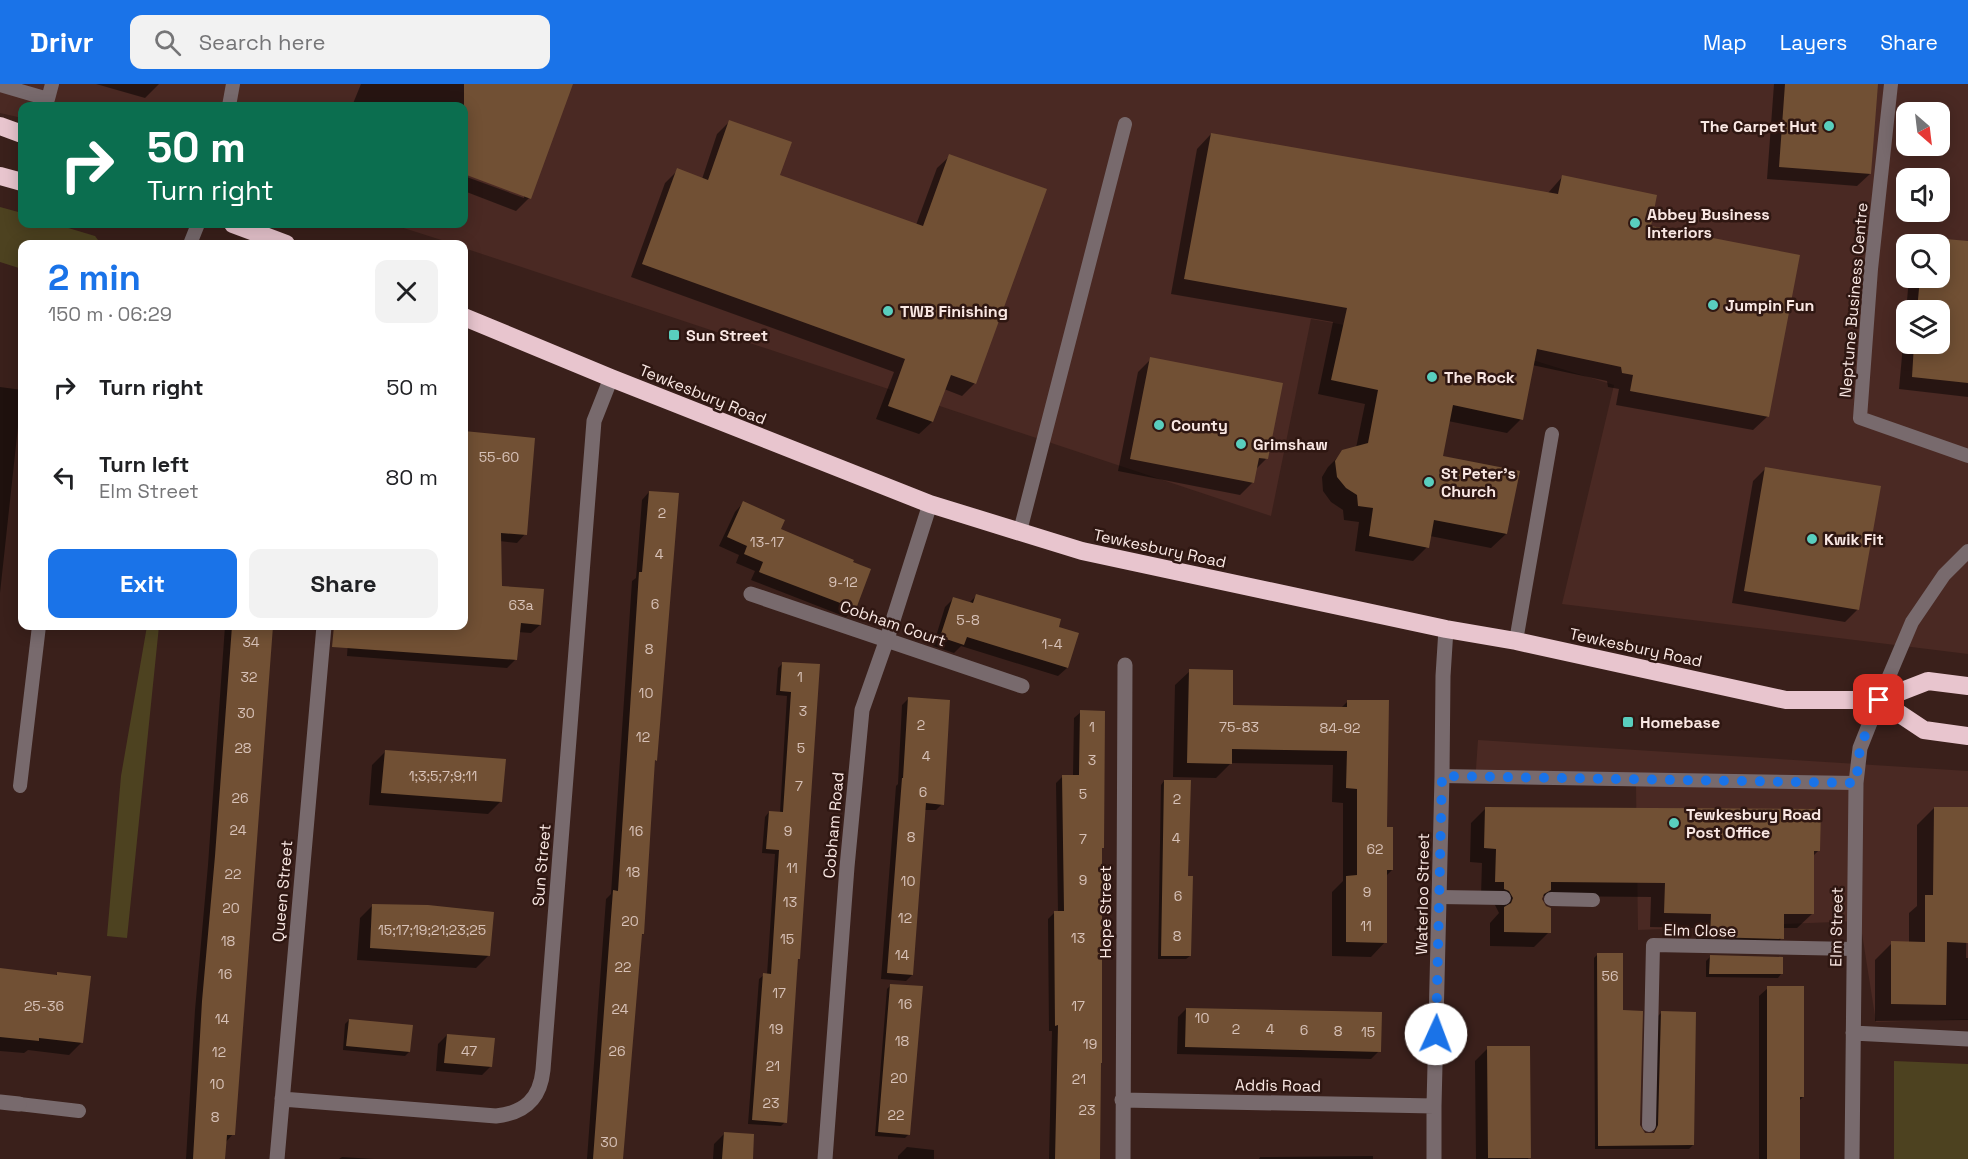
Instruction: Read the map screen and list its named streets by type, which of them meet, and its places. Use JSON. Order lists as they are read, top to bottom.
{
  "streets": {
    "highway": ["Tewkesbury Road"],
    "street": [
      "Cobham Court",
      "Cobham Road",
      "Sun Street",
      "Queen Street",
      "Waterloo Street",
      "Hope Street",
      "Elm Street",
      "Addis Road"
    ],
    "lane": ["Neptune Business Centre", "Elm Close"]
  },
  "crossings": [
    ["Tewkesbury Road", "Cobham Road"],
    ["Tewkesbury Road", "Sun Street"],
    ["Tewkesbury Road", "Waterloo Street"],
    ["Tewkesbury Road", "Elm Street"],
    ["Cobham Court", "Cobham Road"],
    ["Sun Street", "Queen Street"],
    ["Waterloo Street", "Addis Road"],
    ["Hope Street", "Addis Road"],
    ["Elm Street", "Elm Close"]
  ],
  "places": {
    "other": [
      "The Carpet Hut",
      "Abbey Business Interiors",
      "Jumpin Fun",
      "TWB Finishing",
      "The Rock",
      "County",
      "Grimshaw",
      "St Peter's Church",
      "Kwik Fit",
      "Tewkesbury Road Post Office"
    ],
    "transit": ["Sun Street", "Homebase"]
  },
  "house_numbers": [
    "55-60",
    "2",
    "13-17",
    "4",
    "9-12",
    "6",
    "63a",
    "5-8",
    "34",
    "1-4",
    "8",
    "32",
    "1",
    "10",
    "3",
    "30",
    "2",
    "1",
    "75-83",
    "84-92",
    "12",
    "28",
    "5",
    "4",
    "3",
    "1;3;5;7;9;11",
    "7",
    "6",
    "5",
    "26",
    "2",
    "24",
    "16",
    "9",
    "8",
    "4",
    "7",
    "62",
    "11",
    "18",
    "22",
    "9",
    "10",
    "9",
    "6",
    "13",
    "20",
    "12",
    "20",
    "11",
    "15;17;19;21;23;25",
    "8",
    "13",
    "15",
    "18",
    "14",
    "22",
    "16",
    "56",
    "17",
    "16",
    "25-36",
    "17",
    "24",
    "10",
    "14",
    "19",
    "2",
    "4",
    "6",
    "8",
    "15",
    "18",
    "19",
    "47",
    "26",
    "12",
    "21",
    "20",
    "21",
    "10",
    "23",
    "23",
    "22",
    "8",
    "30"
  ],
  "north": "bottom right",
  "page": {
    "header": "Drivr",
    "search": "Search here",
    "nav": ["Map", "Layers", "Share"],
    "turn": ["50 m", "Turn right"],
    "heading": ["2 min", "150 m · 06:29"],
    "list": [
      {
        "name": "Turn right",
        "value": "50 m"
      },
      {
        "name": "Turn left",
        "note": "Elm Street",
        "value": "80 m"
      }
    ],
    "buttons": ["Exit", "Share"]
  }
}
